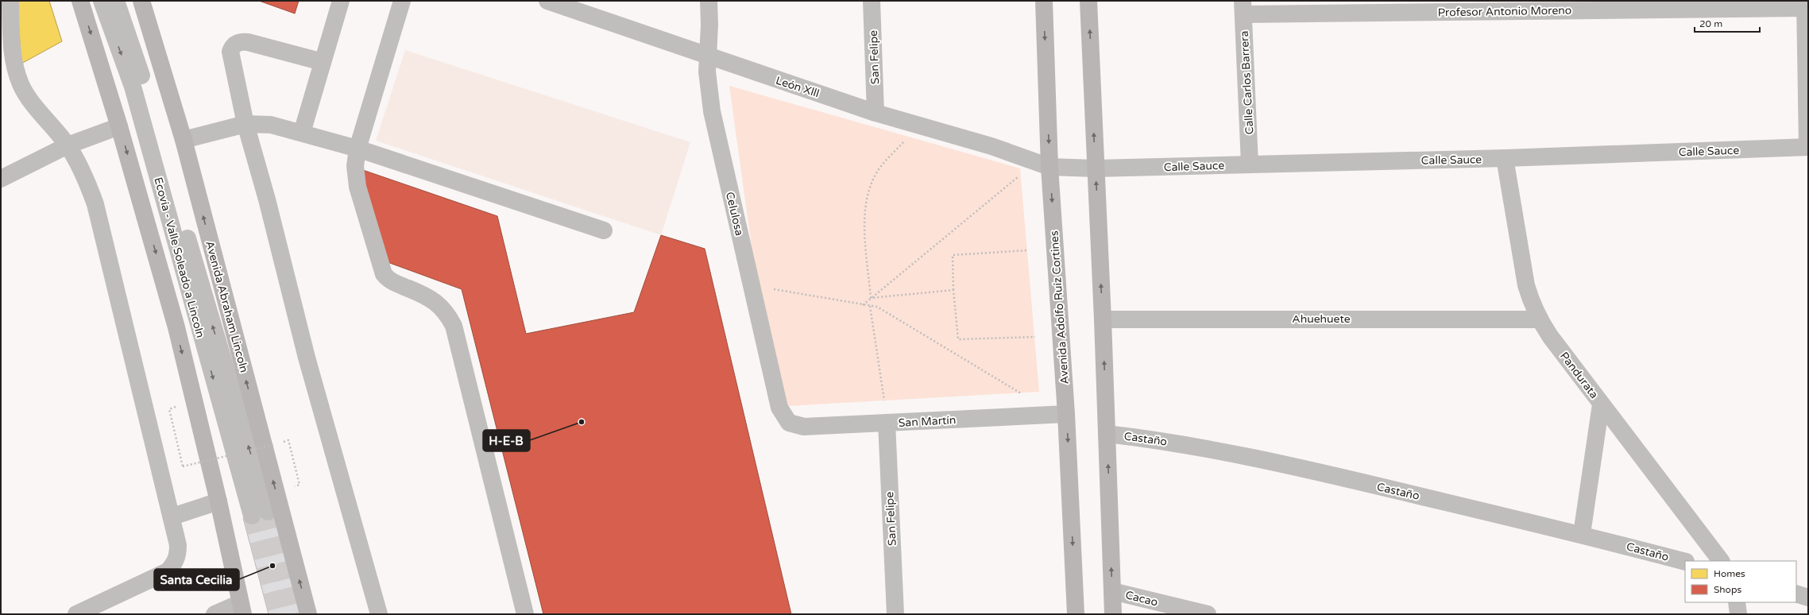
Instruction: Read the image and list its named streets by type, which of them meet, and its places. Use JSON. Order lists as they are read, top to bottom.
{
  "streets": {
    "main road": ["Avenida Abraham Lincoln", "Avenida Adolfo Ruíz Cortines"],
    "street": [
      "Profesor Antonio Moreno",
      "San Felipe",
      "Calle Carlos Barrera",
      "León Xlll",
      "Calle Sauce",
      "Celulosa",
      "Ecovía - Valle Soleado a Lincoln",
      "Ahuehuete",
      "Pandurata",
      "San Martín",
      "Castaño",
      "Cacao"
    ]
  },
  "crossings": [
    ["Profesor Antonio Moreno", "Calle Carlos Barrera"],
    ["San Felipe", "León Xlll"],
    ["San Felipe", "San Martín"],
    ["Calle Carlos Barrera", "Calle Sauce"],
    ["León Xlll", "Calle Sauce"],
    ["León Xlll", "Celulosa"],
    ["León Xlll", "Avenida Adolfo Ruíz Cortines"],
    ["Calle Sauce", "Avenida Adolfo Ruíz Cortines"],
    ["Calle Sauce", "Pandurata"],
    ["Celulosa", "San Martín"],
    ["Avenida Adolfo Ruíz Cortines", "San Martín"],
    ["Ahuehuete", "Pandurata"]
  ],
  "places": ["H-E-B", "Santa Cecilia"],
  "legend": ["Homes", "Shops"],
  "scale_bar": "20 m"
}
